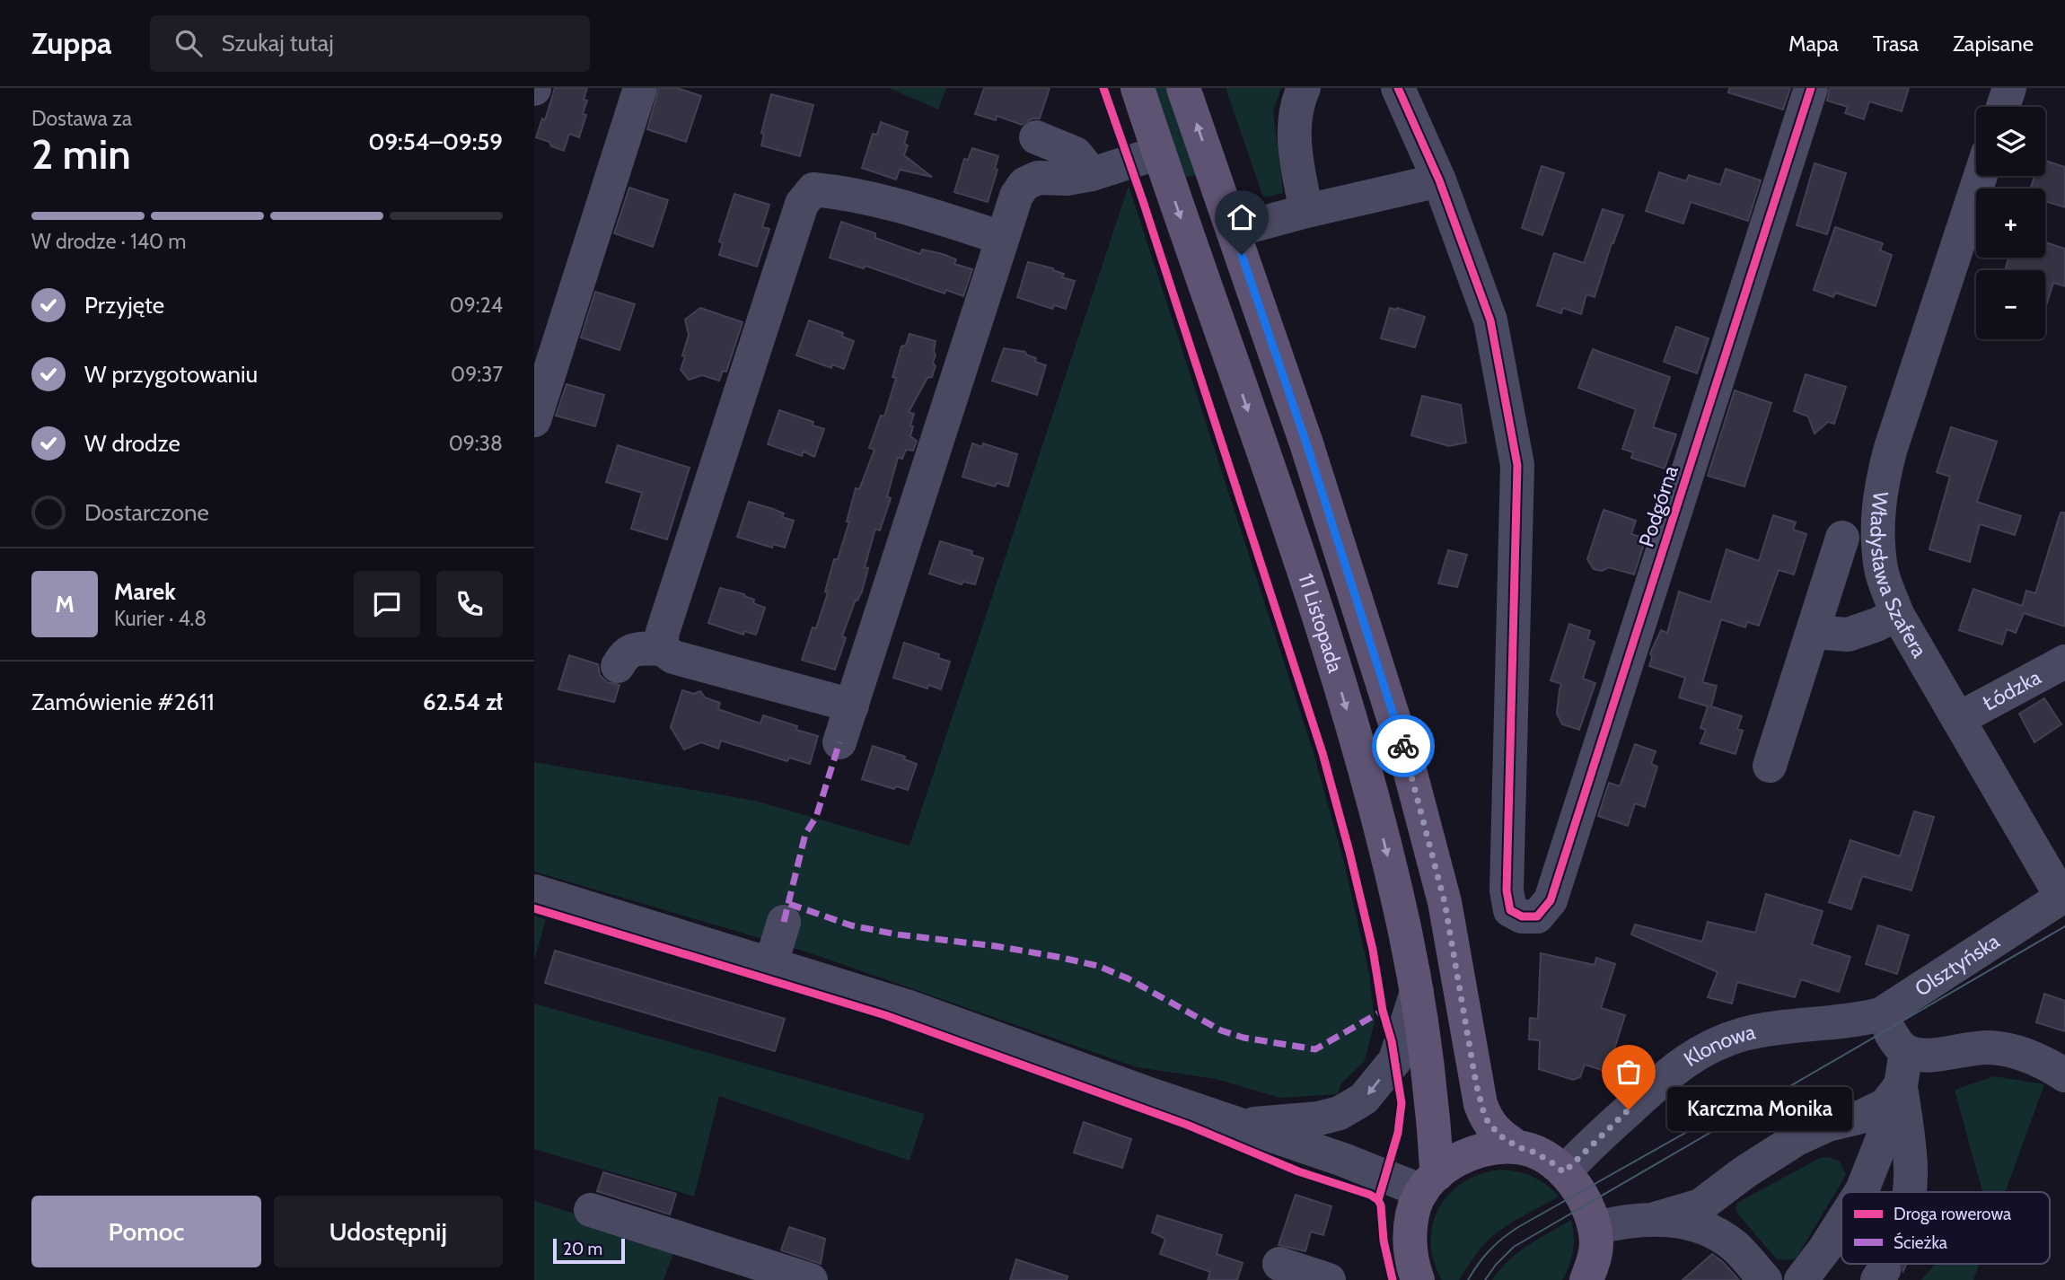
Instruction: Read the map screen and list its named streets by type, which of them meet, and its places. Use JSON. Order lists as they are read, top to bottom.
{
  "streets": {
    "main road": ["11 Listopada"],
    "street": [
      "Podgórna",
      "Władysława Szafera",
      "Łódzka",
      "Olsztyńska",
      "Klonowa"
    ]
  },
  "crossings": [
    ["Władysława Szafera", "Łódzka"],
    ["Władysława Szafera", "Olsztyńska"],
    ["Olsztyńska", "Klonowa"]
  ],
  "places": ["Karczma Monika"],
  "legend": ["Droga rowerowa", "Ścieżka"],
  "scale_bar": "20 m",
  "page": {
    "header": "Zuppa",
    "search": "Szukaj tutaj",
    "nav": ["Mapa", "Trasa", "Zapisane"],
    "heading": ["2 min", "Dostawa za", "09:54–09:59"],
    "panel": [
      "Marek",
      "Kurier · 4.8",
      "Zamówienie #2611",
      "62.54 zł"
    ],
    "map_buttons": ["+", "−"],
    "bar": "W drodze · 140 m",
    "list": [
      ["Przyjęte", "09:24"],
      ["W przygotowaniu", "09:37"],
      ["W drodze", "09:38"],
      "Dostarczone"
    ],
    "round": "M",
    "bubble": "Karczma Monika",
    "buttons": ["Pomoc", "Udostępnij"],
    "scale": "20 m"
  }
}
